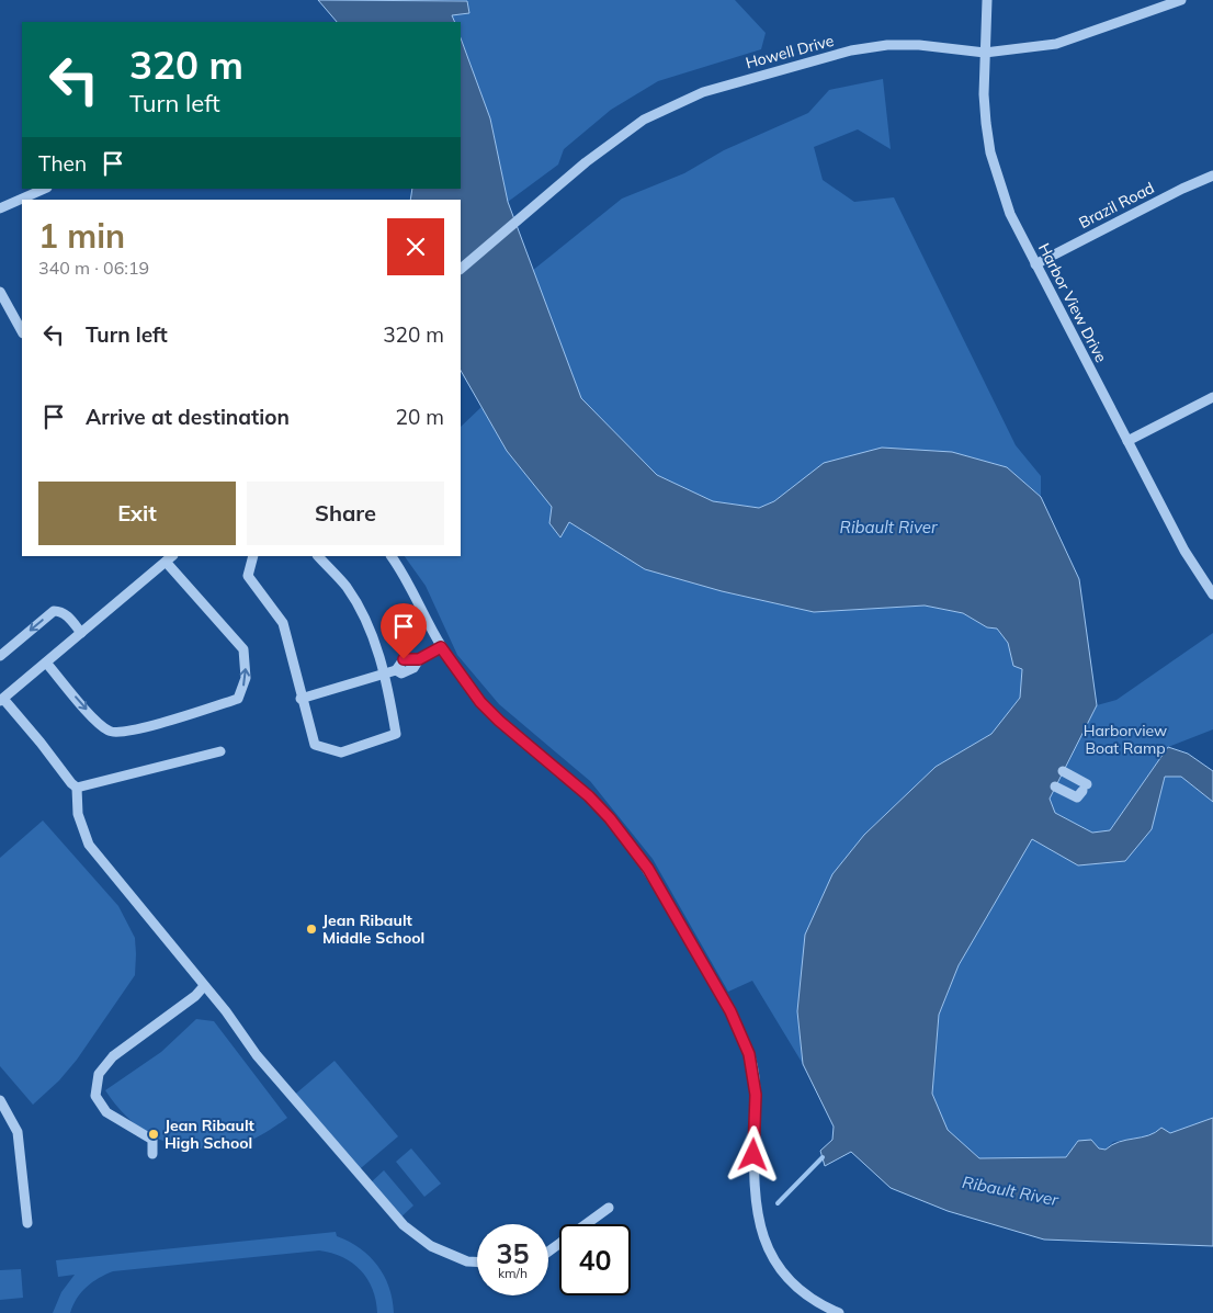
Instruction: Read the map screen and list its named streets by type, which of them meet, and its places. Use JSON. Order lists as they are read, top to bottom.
{
  "streets": {
    "street": ["Howell Drive", "Brazil Road", "Harbor View Drive"]
  },
  "crossings": [
    ["Howell Drive", "Harbor View Drive"],
    ["Brazil Road", "Harbor View Drive"]
  ],
  "water": ["Ribault River"],
  "parks": ["Harborview Boat Ramp"],
  "places": ["Jean Ribault Middle School", "Jean Ribault High School"],
  "page": {
    "turn": ["320 m", "Turn left"],
    "then": "Then",
    "heading": ["1 min", "340 m · 06:19"],
    "list": [
      {
        "name": "Turn left",
        "value": "320 m"
      },
      {
        "name": "Arrive at destination",
        "value": "20 m"
      }
    ],
    "buttons": ["Exit", "Share"],
    "speed": "35 km/h",
    "limit": "40"
  }
}
